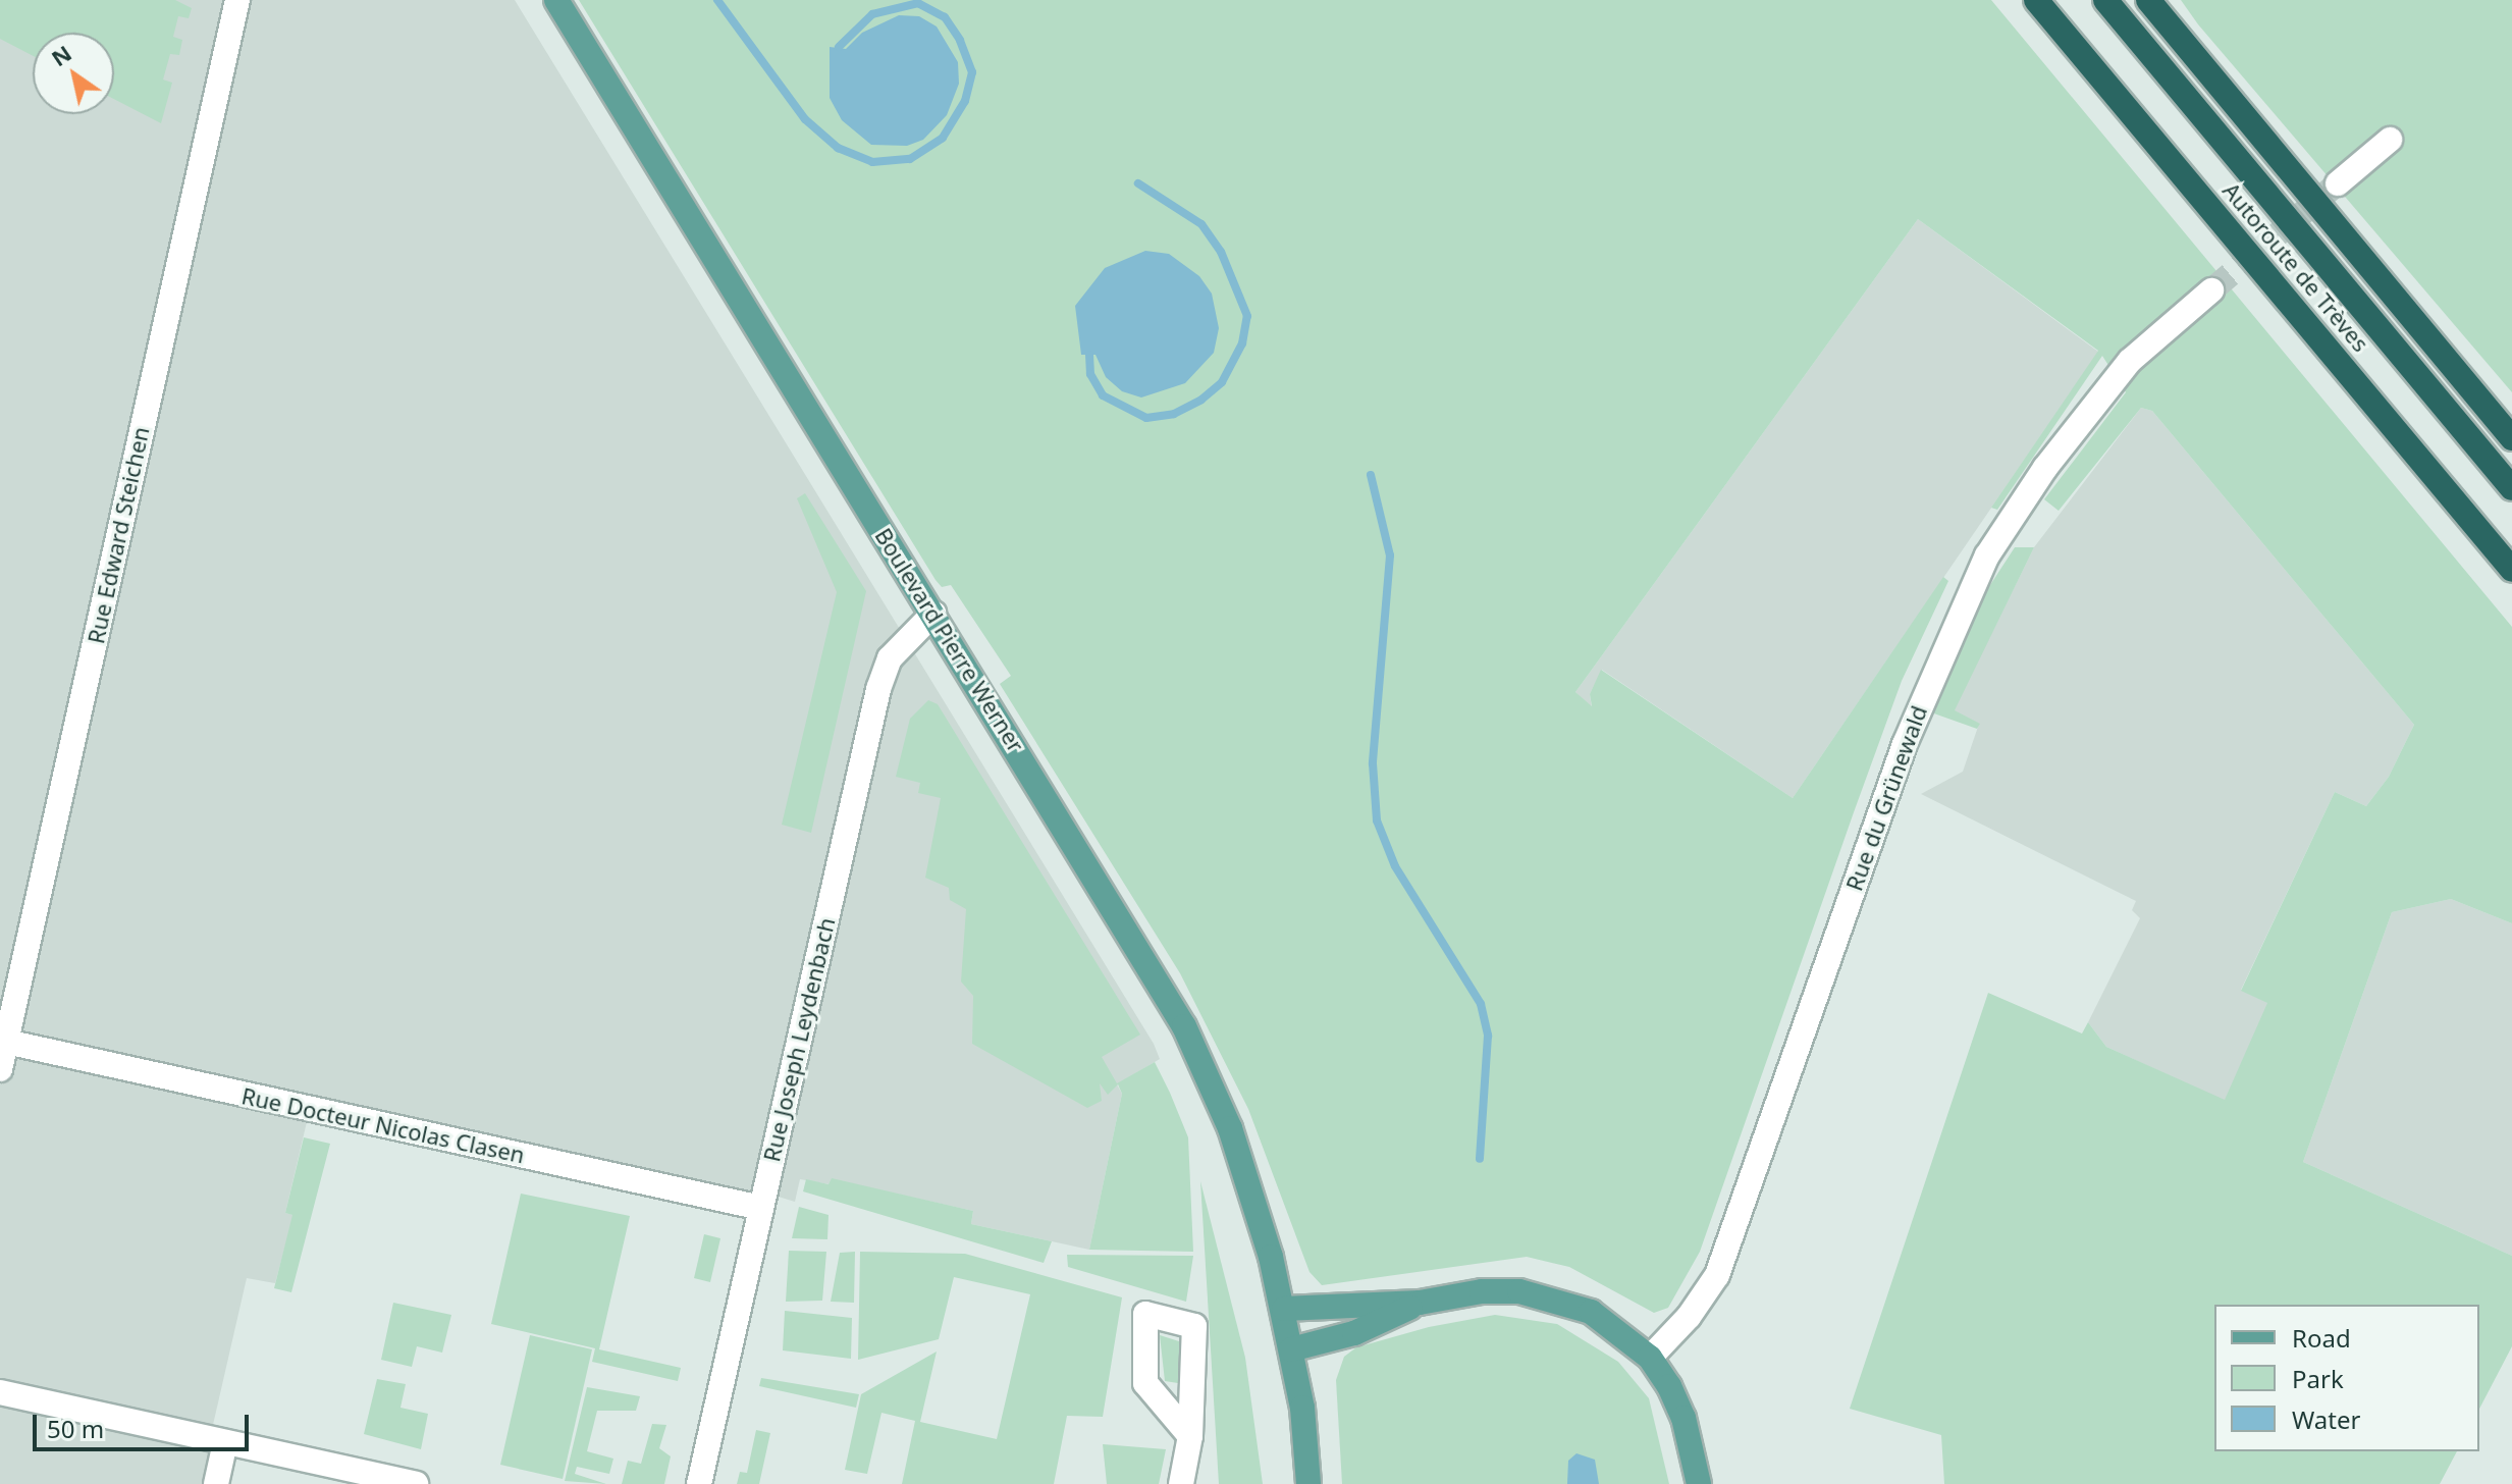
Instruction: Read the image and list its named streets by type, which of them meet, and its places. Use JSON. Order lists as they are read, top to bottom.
{
  "streets": {
    "highway": ["Autoroute de Trèves"],
    "main road": ["Boulevard Pierre Werner"],
    "street": [
      "Rue Edward Steichen",
      "Rue du Grünewald",
      "Rue Joseph Leydenbach",
      "Rue Docteur Nicolas Clasen"
    ]
  },
  "crossings": [
    ["Rue Edward Steichen", "Rue Docteur Nicolas Clasen"],
    ["Boulevard Pierre Werner", "Rue Joseph Leydenbach"],
    ["Rue Joseph Leydenbach", "Rue Docteur Nicolas Clasen"]
  ],
  "legend": ["Road", "Park", "Water"],
  "scale_bar": "50 m",
  "north": "top left"
}
